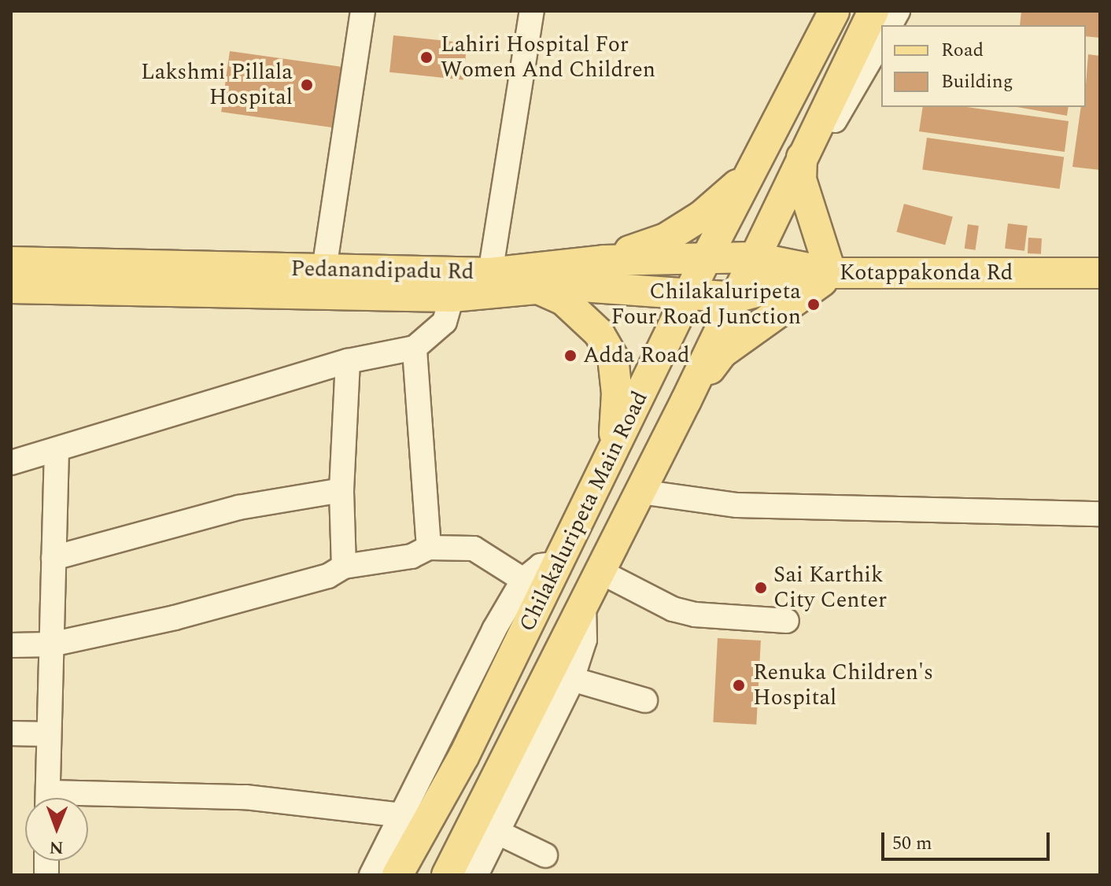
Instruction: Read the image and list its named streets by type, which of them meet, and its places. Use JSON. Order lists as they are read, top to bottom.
{
  "streets": {
    "main road": ["Pedanandipadu Rd", "Kotappakonda Rd", "Chilakaluripeta Main Road"]
  },
  "crossings": [
    ["Pedanandipadu Rd", "Kotappakonda Rd"],
    ["Pedanandipadu Rd", "Chilakaluripeta Main Road"],
    ["Kotappakonda Rd", "Chilakaluripeta Main Road"]
  ],
  "places": [
    "Lahiri Hospital For Women And Children",
    "Lakshmi Pillala Hospital",
    "Chilakaluripeta Four Road Junction",
    "Adda Road",
    "Sai Karthik City Center",
    "Renuka Children's Hospital"
  ],
  "legend": ["Road", "Building"],
  "scale_bar": "50 m",
  "north": "bottom"
}
